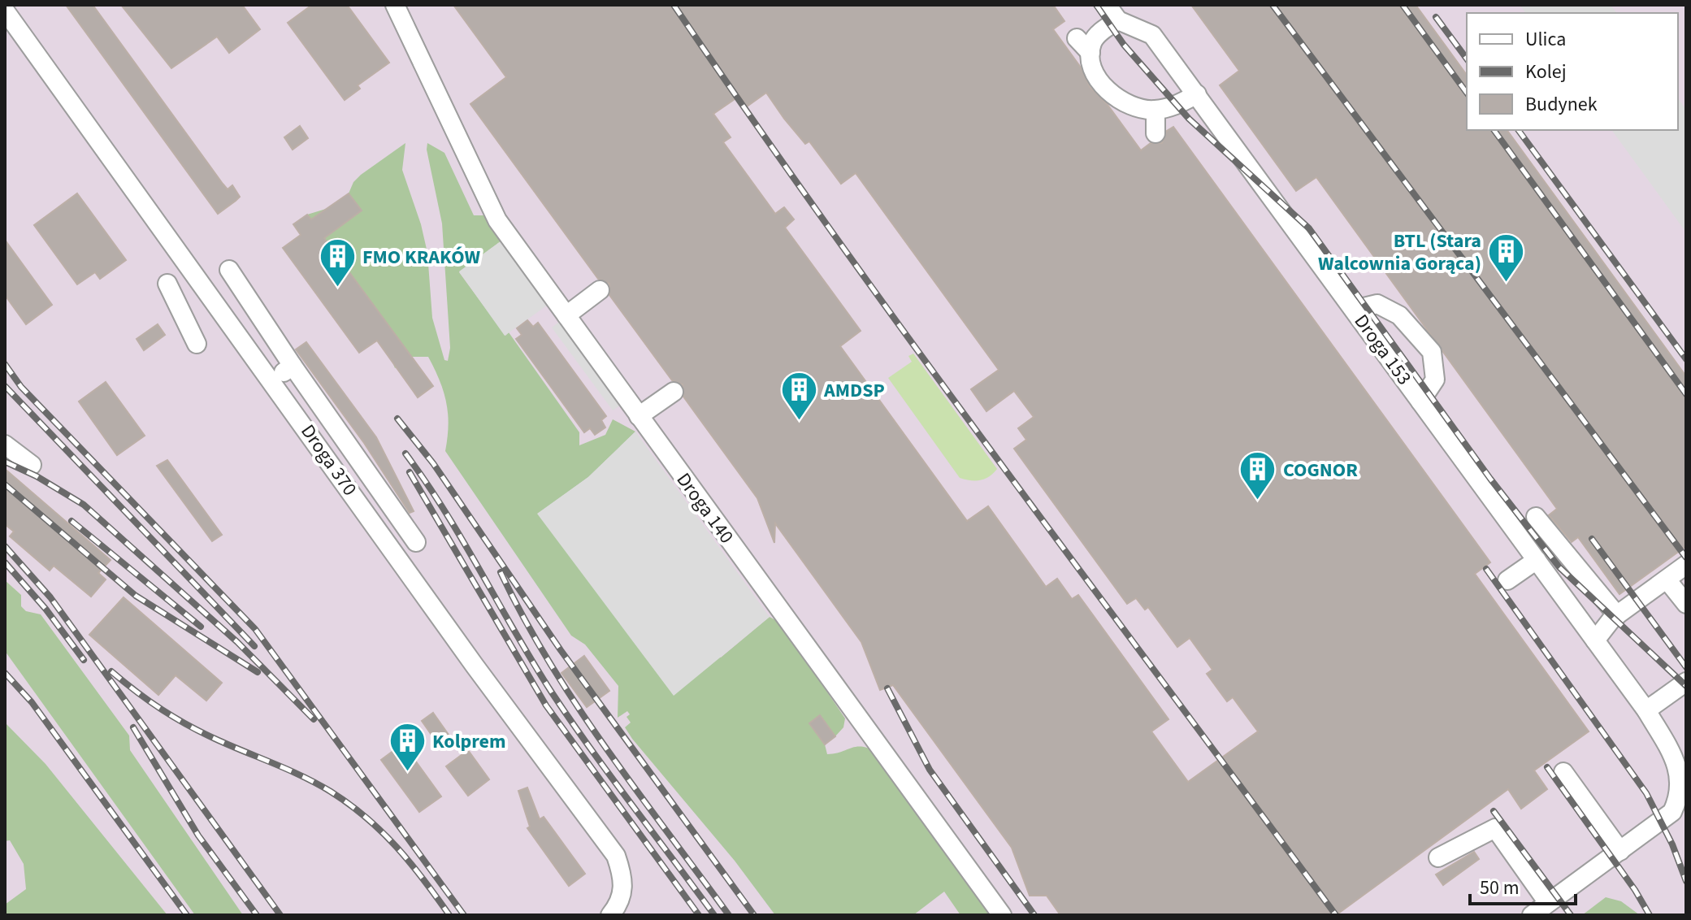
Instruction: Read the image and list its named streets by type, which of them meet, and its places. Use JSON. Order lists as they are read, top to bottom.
{
  "streets": {
    "lane": ["Droga 153", "Droga 370", "Droga 140"]
  },
  "places": {
    "building": [
      "BTL (Stara Walcownia Gorąca)",
      "FMO KRAKÓW",
      "AMDSP",
      "COGNOR",
      "Kolprem"
    ]
  },
  "legend": ["Ulica", "Kolej", "Budynek"],
  "scale_bar": "50 m"
}
